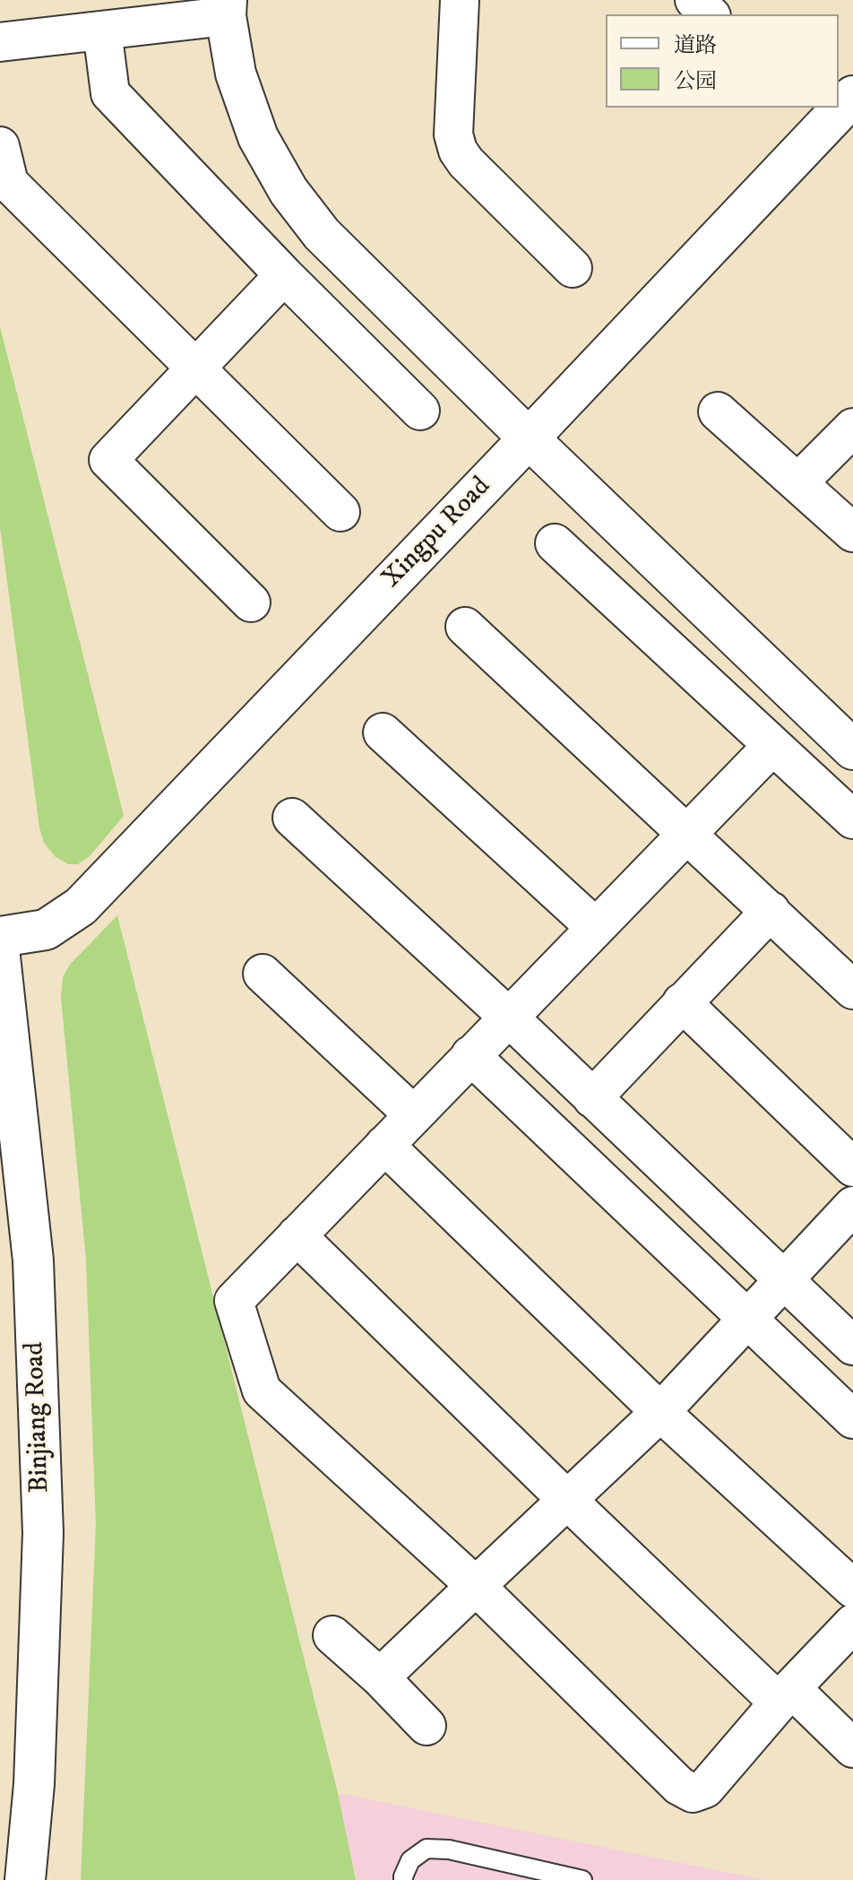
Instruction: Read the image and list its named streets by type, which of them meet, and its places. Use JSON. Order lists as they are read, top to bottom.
{
  "streets": {
    "main road": ["Xingpu Road", "Binjiang Road"]
  },
  "legend": ["道路", "公园"]
}
